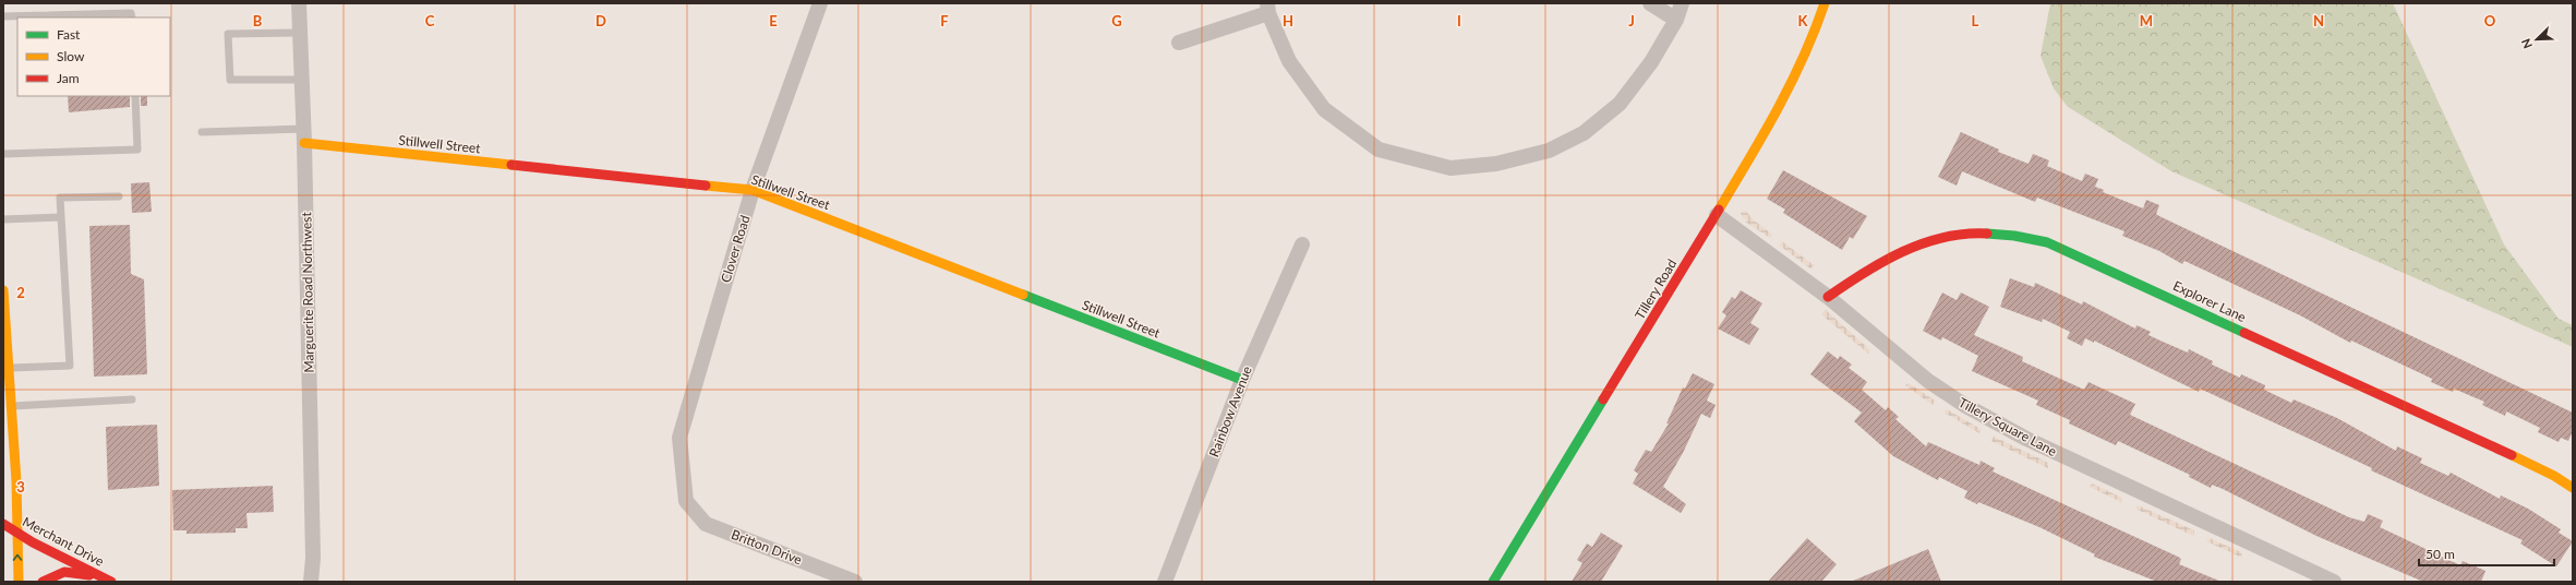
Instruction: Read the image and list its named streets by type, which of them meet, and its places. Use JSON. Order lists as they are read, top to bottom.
{
  "streets": {
    "main road": [
      "Stillwell Street",
      "Tillery Road",
      "Explorer Lane",
      "Merchant Drive"
    ],
    "street": [
      "Clover Road",
      "Marguerite Road Northwest",
      "Rainbow Avenue",
      "Tillery Square Lane",
      "Britton Drive"
    ]
  },
  "crossings": [
    ["Stillwell Street", "Clover Road"],
    ["Stillwell Street", "Marguerite Road Northwest"],
    ["Stillwell Street", "Rainbow Avenue"],
    ["Clover Road", "Britton Drive"],
    ["Tillery Road", "Tillery Square Lane"],
    ["Explorer Lane", "Tillery Square Lane"]
  ],
  "legend": ["Fast", "Slow", "Jam"],
  "scale_bar": "50 m",
  "north": "bottom left",
  "grid": {
    "columns": [
      "B",
      "C",
      "D",
      "E",
      "F",
      "G",
      "H",
      "I",
      "J",
      "K",
      "L",
      "M",
      "N",
      "O"
    ],
    "rows": ["2", "3"]
  }
}
